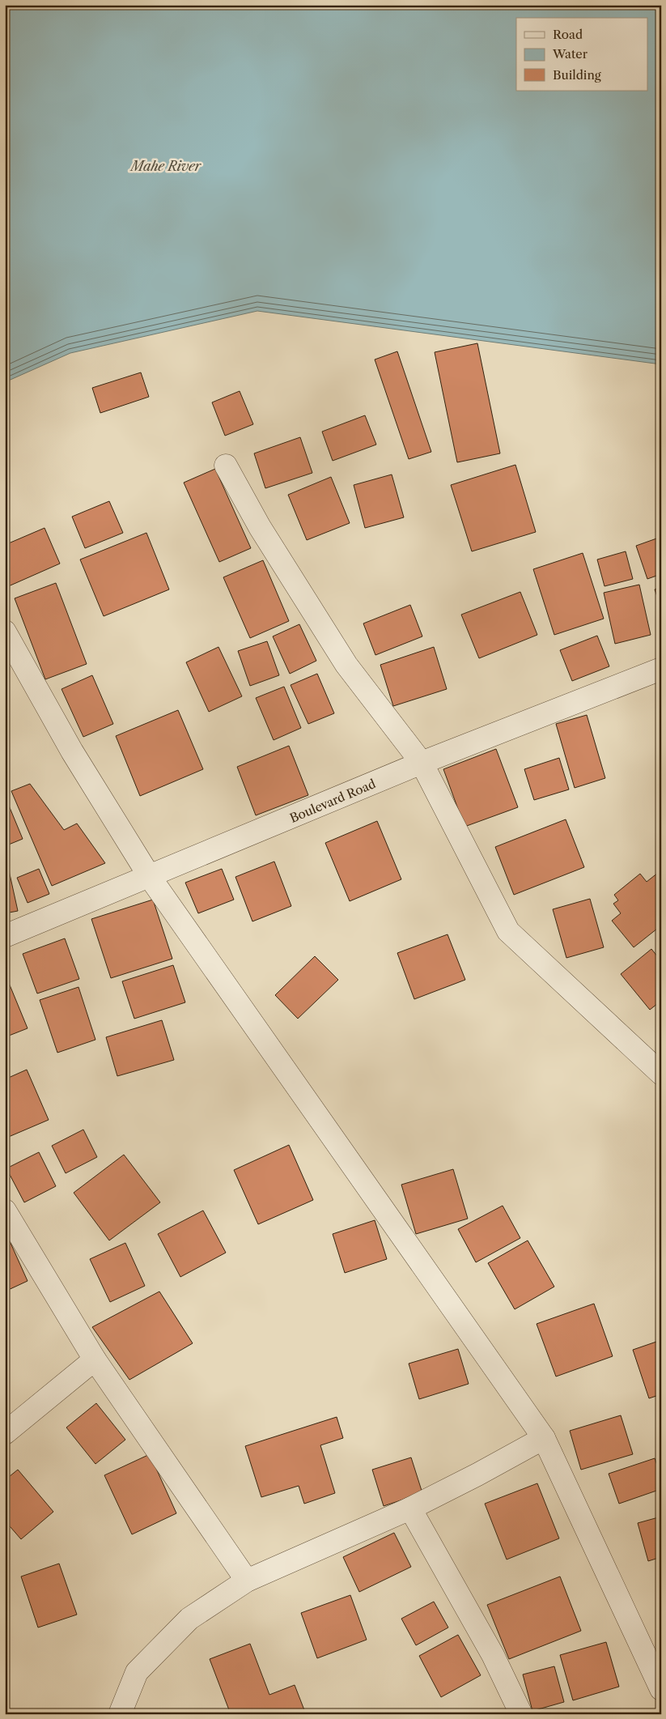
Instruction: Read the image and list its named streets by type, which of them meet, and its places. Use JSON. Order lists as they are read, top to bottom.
{
  "streets": {
    "street": ["Boulevard Road"]
  },
  "water": ["Mahe River"],
  "legend": ["Road", "Water", "Building"]
}
